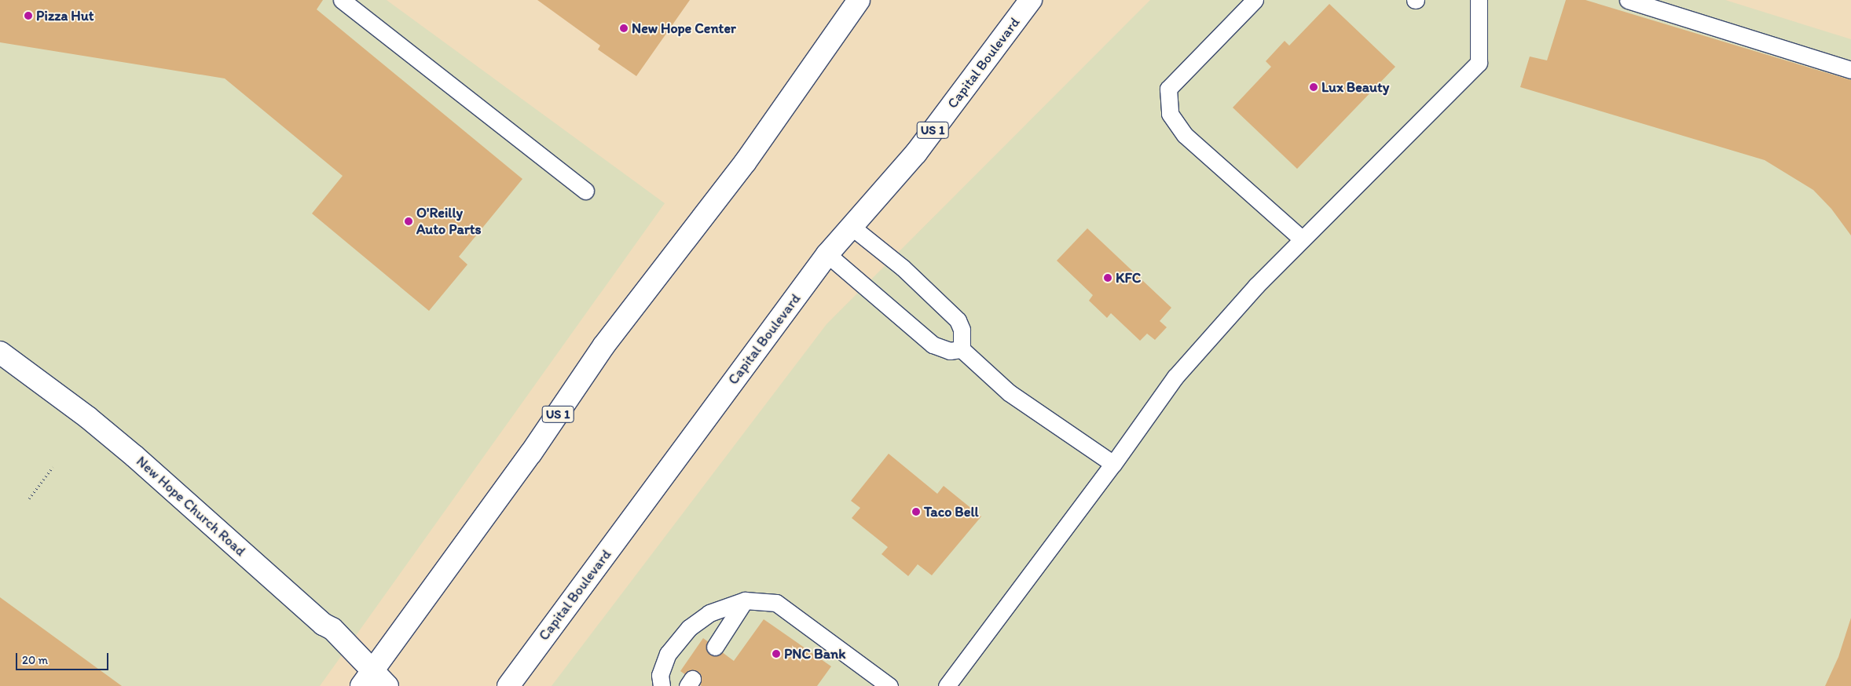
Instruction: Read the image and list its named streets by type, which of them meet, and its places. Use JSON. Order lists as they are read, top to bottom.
{
  "streets": {
    "main road": ["Capital Boulevard", "US 1", "New Hope Church Road"]
  },
  "crossings": [
    ["US 1", "New Hope Church Road"]
  ],
  "places": [
    "Pizza Hut",
    "New Hope Center",
    "Lux Beauty",
    "O'Reilly Auto Parts",
    "KFC",
    "Taco Bell",
    "PNC Bank"
  ],
  "scale_bar": "20 m"
}
